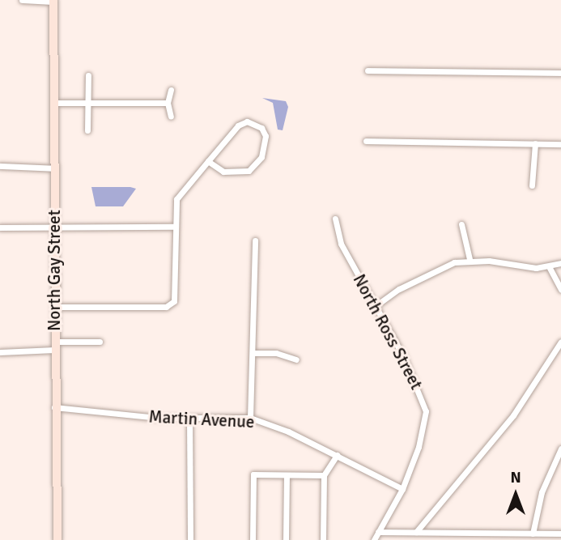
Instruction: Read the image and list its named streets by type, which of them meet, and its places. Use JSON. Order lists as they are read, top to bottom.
{
  "streets": {
    "street": ["North Gay Street", "North Ross Street", "Martin Avenue"]
  },
  "crossings": [
    ["North Gay Street", "Martin Avenue"],
    ["North Ross Street", "Martin Avenue"]
  ],
  "north": "top"
}
